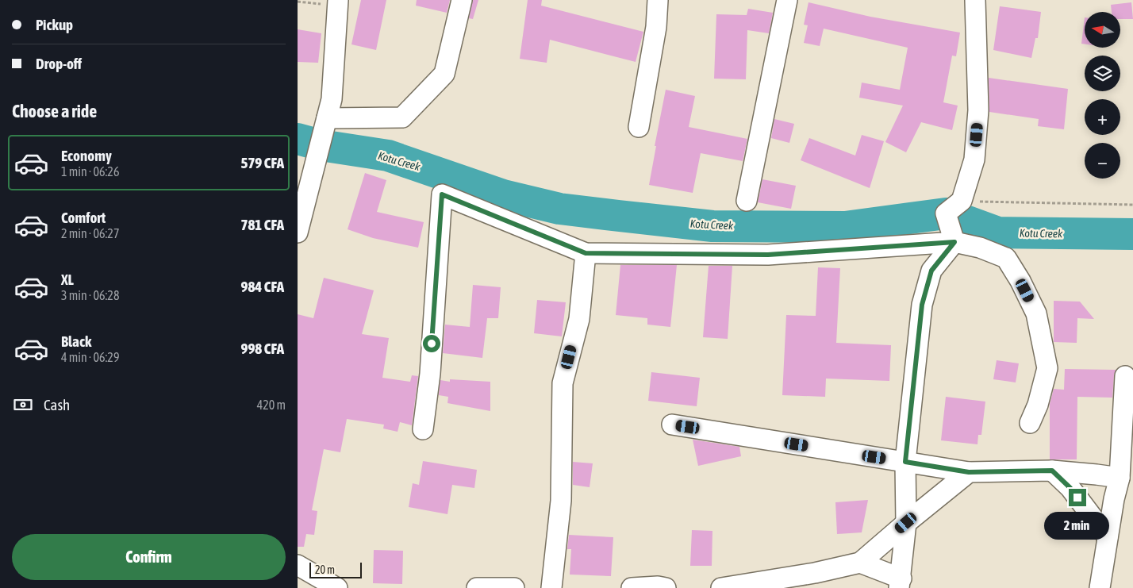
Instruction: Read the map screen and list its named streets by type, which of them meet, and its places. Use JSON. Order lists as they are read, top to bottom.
{
  "water": ["Kotu Creek"],
  "scale_bar": "20 m",
  "north": "left",
  "page": {
    "banner": ["Pickup", "Drop-off"],
    "map_buttons": ["+", "−"],
    "heading": "Choose a ride",
    "list": [
      {
        "name": "Economy",
        "note": "1 min · 06:26",
        "value": "579 CFA"
      },
      {
        "name": "Comfort",
        "note": "2 min · 06:27",
        "value": "781 CFA"
      },
      {
        "name": "XL",
        "note": "3 min · 06:28",
        "value": "984 CFA"
      },
      {
        "name": "Black",
        "note": "4 min · 06:29",
        "value": "998 CFA"
      }
    ],
    "pay": ["Cash", "420 m"],
    "bubble": "2 min",
    "buttons": "Confirm",
    "scale": "20 m"
  }
}
